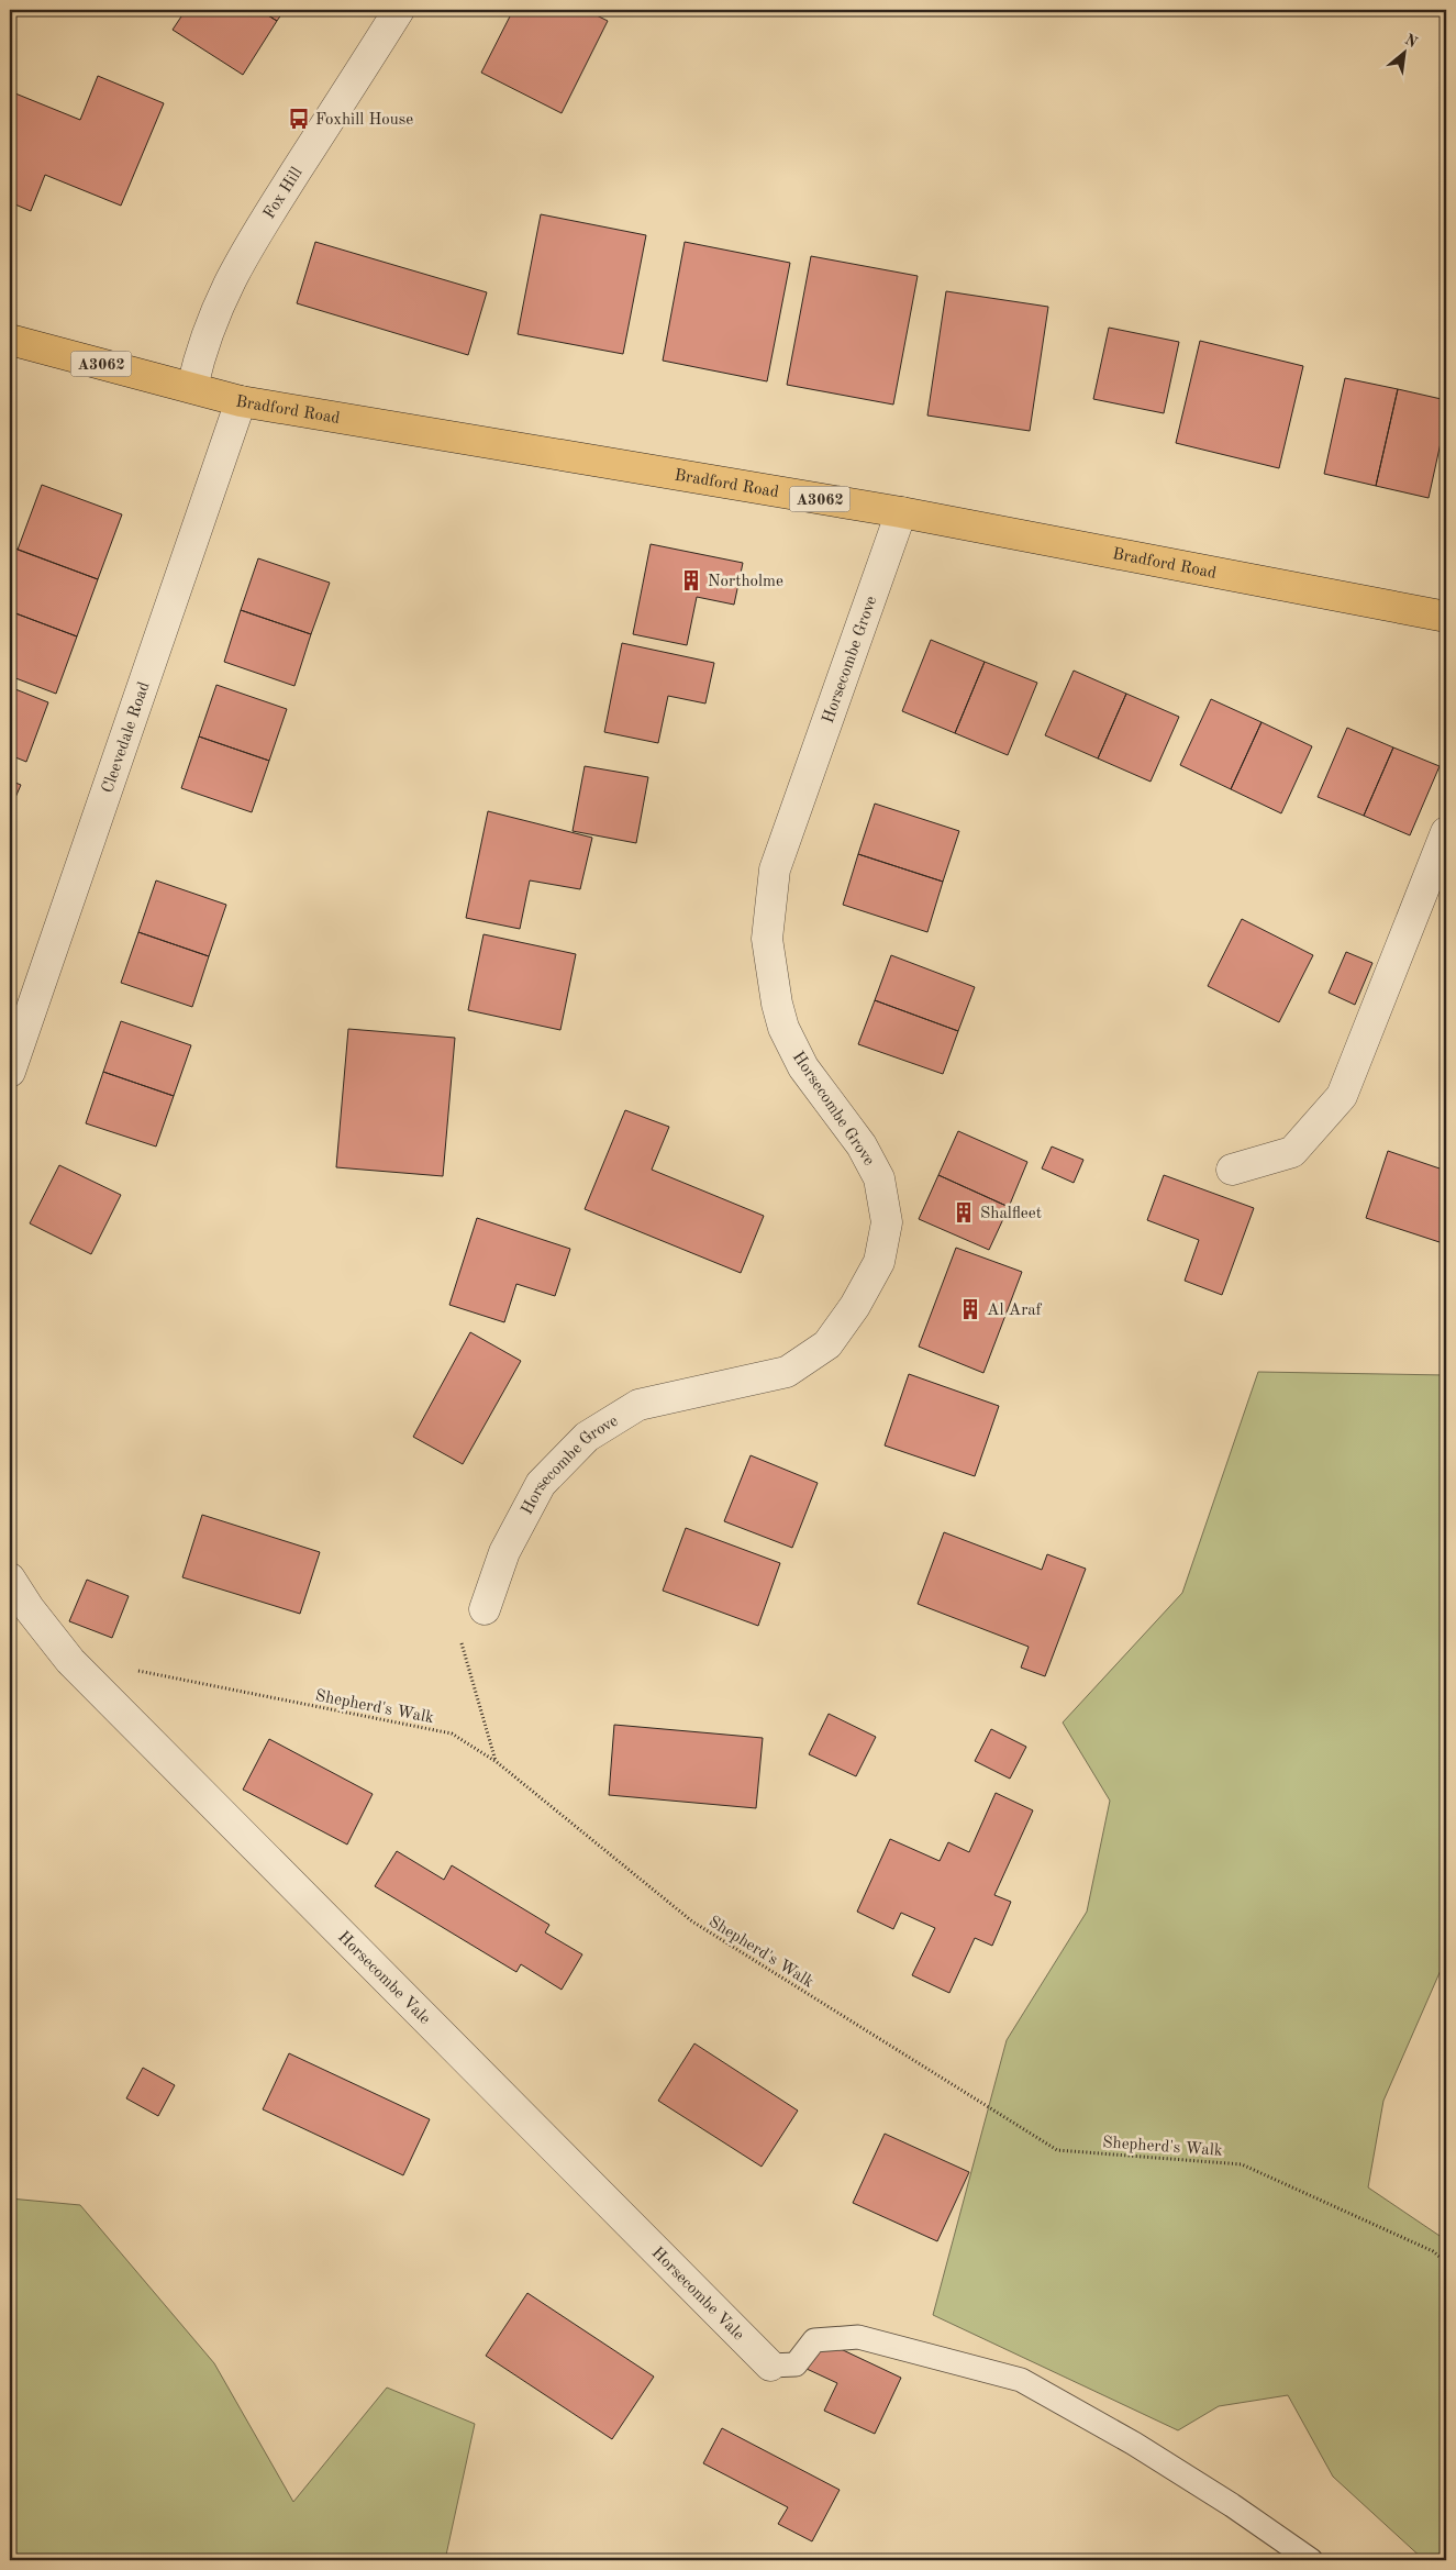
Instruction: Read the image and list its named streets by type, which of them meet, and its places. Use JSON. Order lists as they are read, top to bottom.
{
  "streets": {
    "main road": ["A3062", "Bradford Road"],
    "street": [
      "Fox Hill",
      "Horsecombe Grove",
      "Cleevedale Road",
      "Horsecombe Vale"
    ],
    "path": ["Shepherd's Walk"]
  },
  "crossings": [
    ["Fox Hill", "Bradford Road"],
    ["Bradford Road", "Horsecombe Grove"],
    ["Bradford Road", "Cleevedale Road"]
  ],
  "places": {
    "bus stop": ["Foxhill House"],
    "building": ["Northolme", "Shalfleet", "Al Araf"]
  },
  "north": "top right"
}
